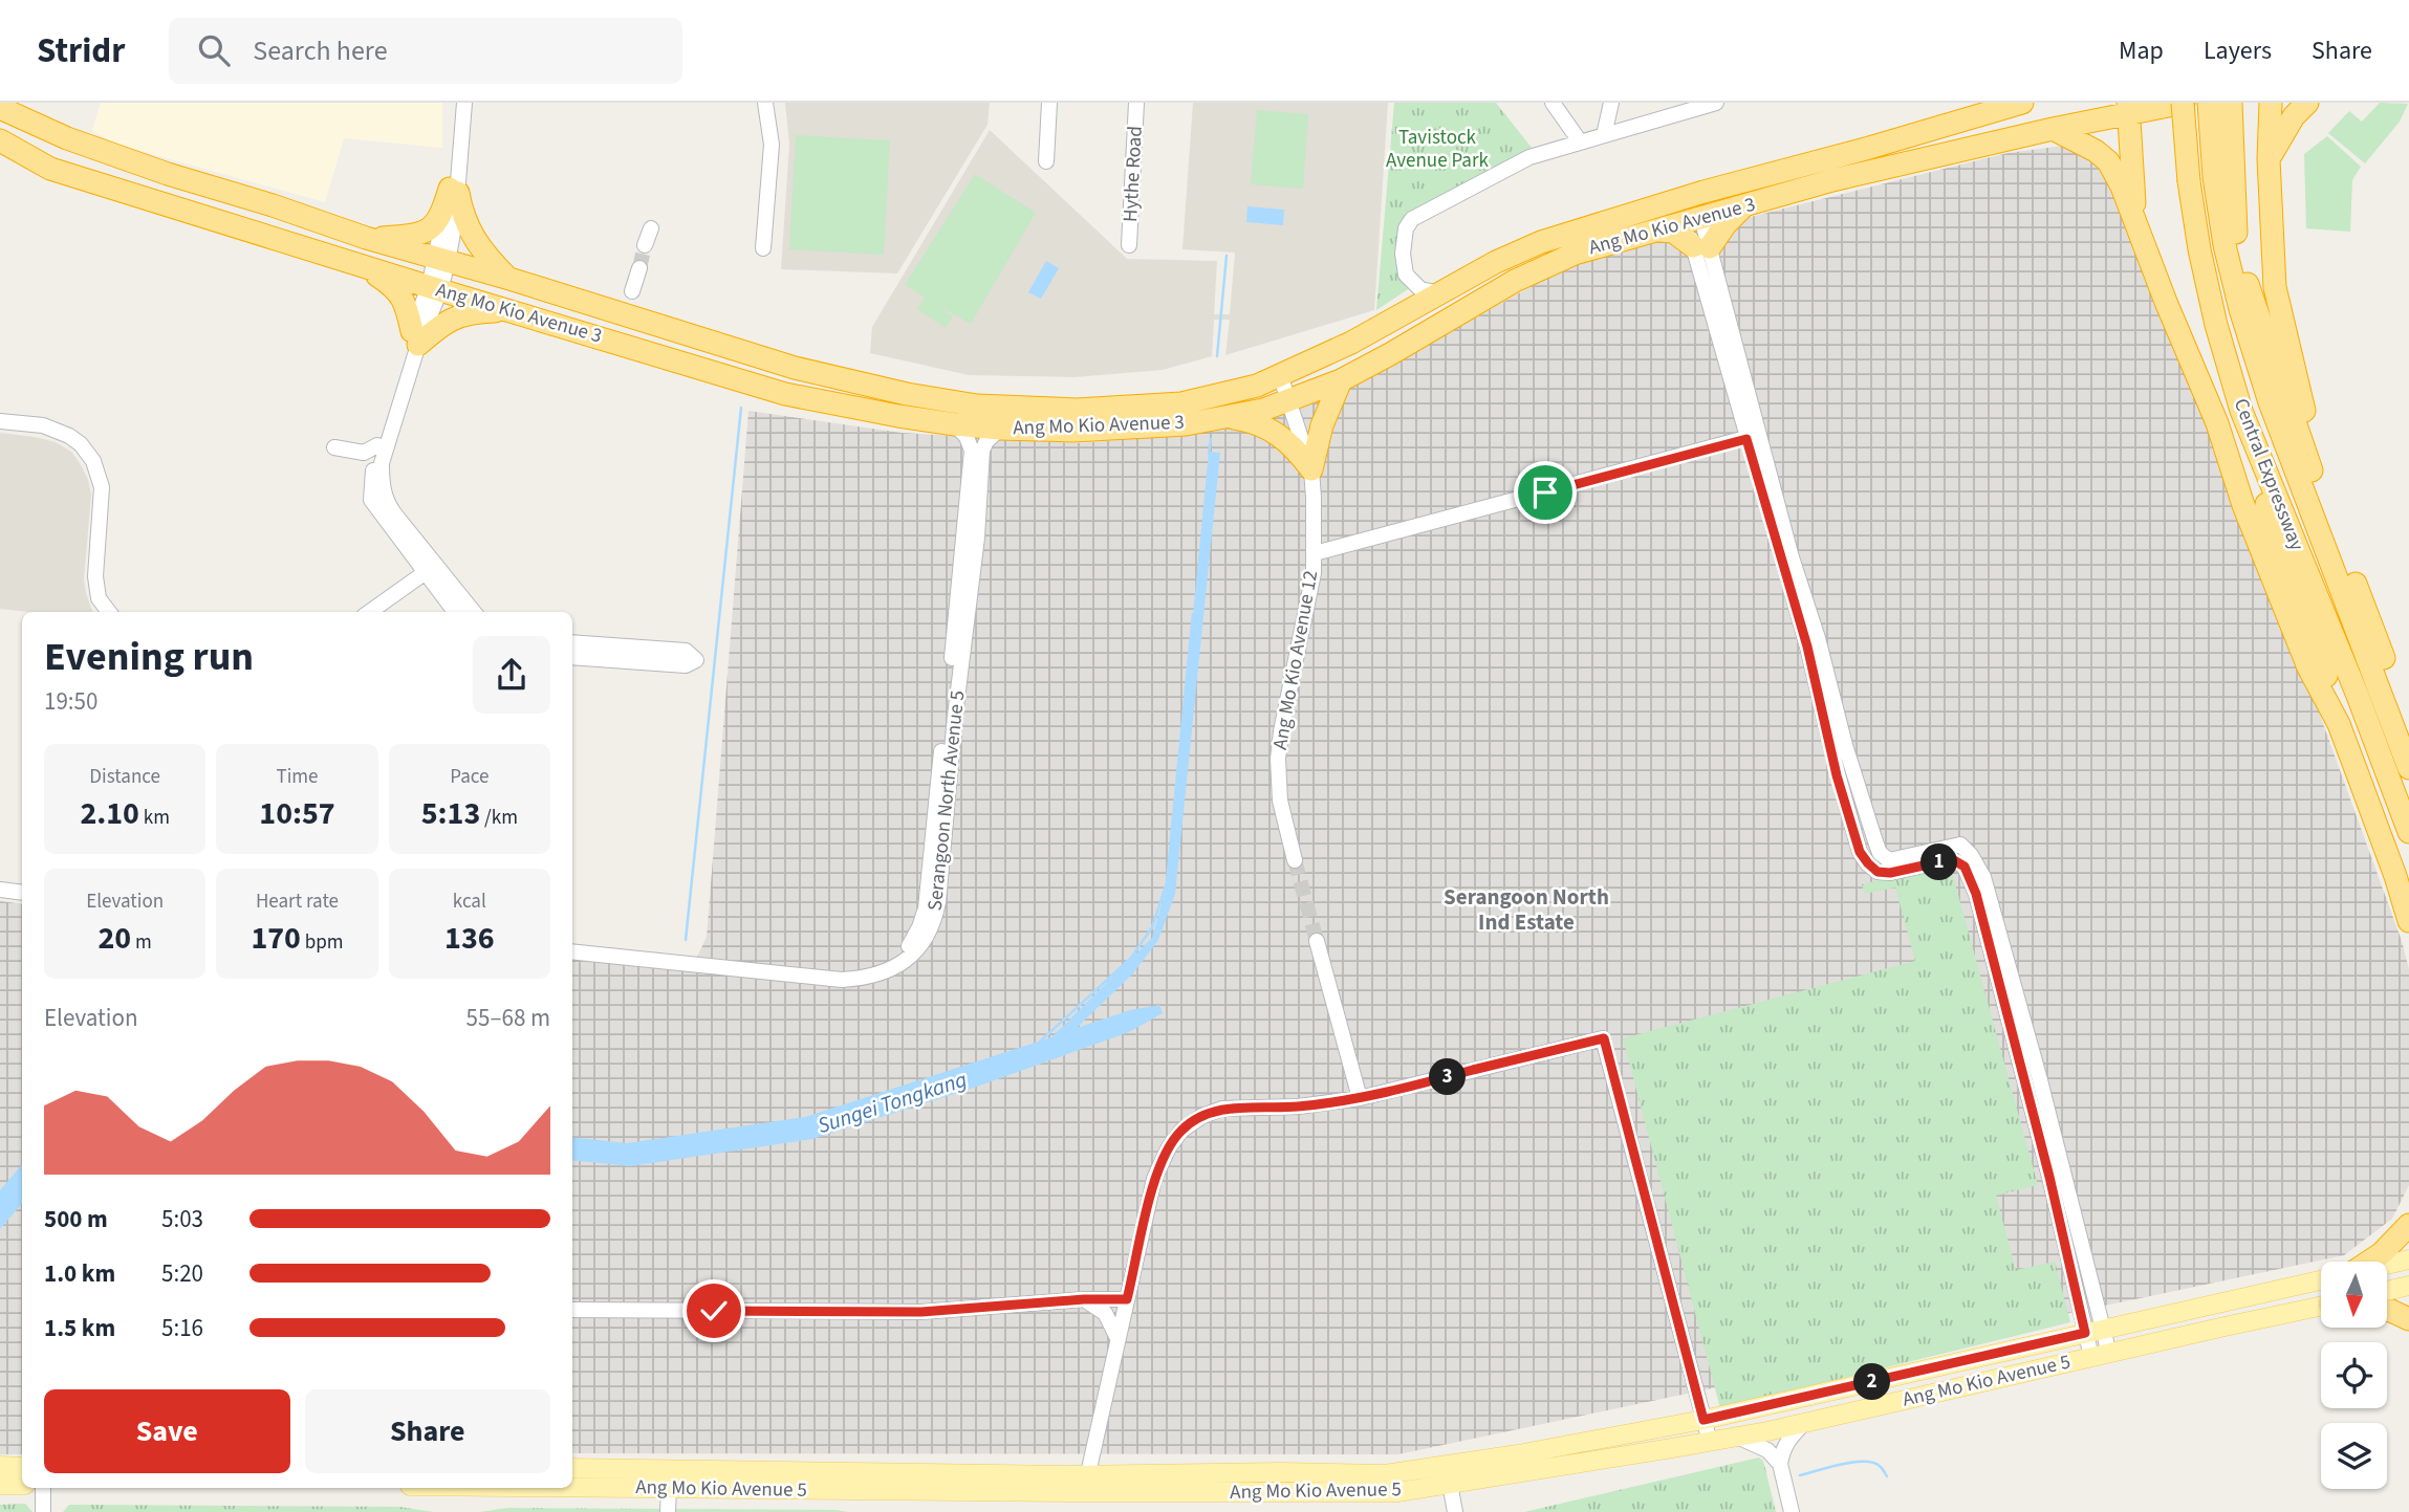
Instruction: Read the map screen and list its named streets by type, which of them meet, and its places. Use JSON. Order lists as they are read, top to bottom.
{
  "streets": {
    "highway": ["Ang Mo Kio Avenue 3", "Central Expressway"],
    "main road": ["Ang Mo Kio Avenue 5"],
    "street": ["Hythe Road", "Ang Mo Kio Avenue 12", "Serangoon North Avenue 5"]
  },
  "crossings": [
    ["Ang Mo Kio Avenue 3", "Central Expressway"],
    ["Ang Mo Kio Avenue 3", "Ang Mo Kio Avenue 12"],
    ["Ang Mo Kio Avenue 3", "Serangoon North Avenue 5"]
  ],
  "districts": ["Serangoon North Ind Estate"],
  "water": ["Sungei Tongkang"],
  "parks": ["Tavistock Avenue Park"],
  "north": "bottom",
  "page": {
    "header": "Stridr",
    "search": "Search here",
    "nav": ["Map", "Layers", "Share"],
    "heading": ["Evening run", "19:50"],
    "stats": [
      ["Distance", "2.10 km"],
      ["Time", "10:57"],
      ["Pace", "5:13 /km"],
      ["Elevation", "20 m"],
      ["Heart rate", "170 bpm"],
      ["kcal", "136"]
    ],
    "pins": ["1", "3", "2"],
    "chart": ["Elevation", "55–68 m"],
    "list": [
      {
        "name": "500 m",
        "note": "5:03"
      },
      {
        "name": "1.0 km",
        "note": "5:20"
      },
      {
        "name": "1.5 km",
        "note": "5:16"
      }
    ],
    "buttons": ["Save", "Share"]
  }
}
